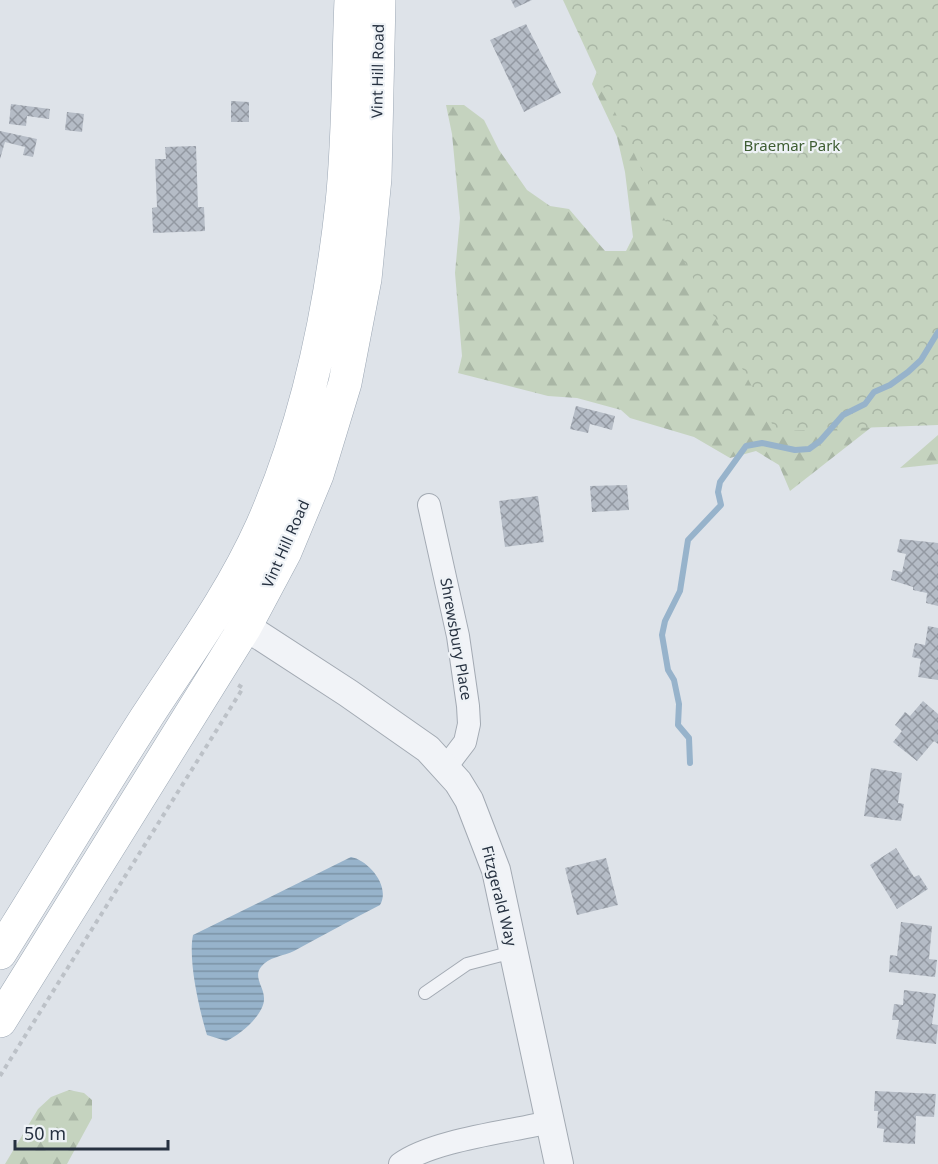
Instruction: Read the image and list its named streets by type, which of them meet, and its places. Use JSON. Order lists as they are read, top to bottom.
{
  "streets": {
    "main road": ["Vint Hill Road"],
    "street": ["Shrewsbury Place", "Fitzgerald Way"]
  },
  "crossings": [
    ["Vint Hill Road", "Fitzgerald Way"],
    ["Shrewsbury Place", "Fitzgerald Way"]
  ],
  "parks": ["Braemar Park"],
  "scale_bar": "50 m"
}
